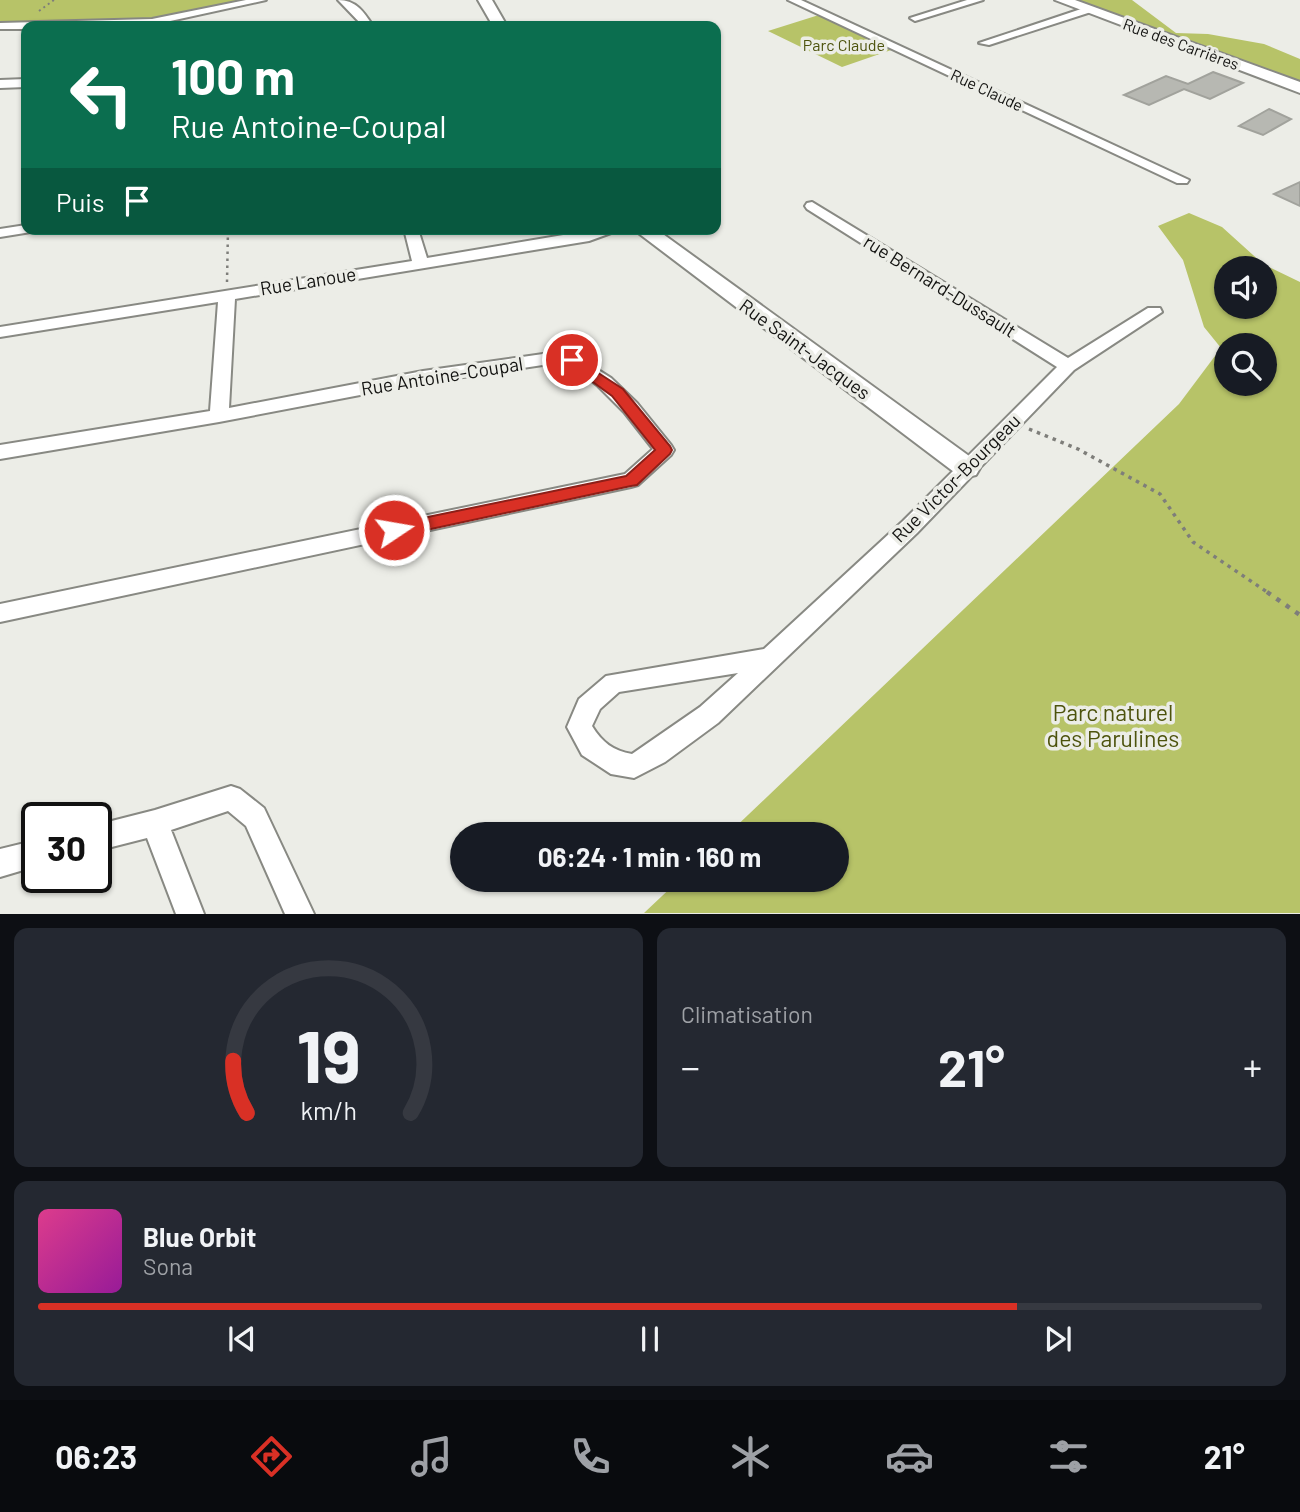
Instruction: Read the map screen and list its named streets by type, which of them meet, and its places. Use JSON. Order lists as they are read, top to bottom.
{
  "streets": {
    "street": [
      "Rue des Carrières",
      "Rue Claude",
      "Rue Lanoue",
      "rue Bernard-Dussault",
      "Rue Saint-Jacques",
      "Rue Antoine-Coupal",
      "Rue Victor-Bourgeau"
    ]
  },
  "crossings": [
    ["rue Bernard-Dussault", "Rue Victor-Bourgeau"],
    ["Rue Saint-Jacques", "Rue Victor-Bourgeau"]
  ],
  "parks": ["Parc Claude", "Parc naturel des Parulines"],
  "page": {
    "turn": ["100 m", "Rue Antoine-Coupal"],
    "then": "Puis",
    "limit": "30",
    "trip": "06:24 · 1 min · 160 m",
    "tile": "Climatisation",
    "heat": ["−", "21°", "+"],
    "song": ["Blue Orbit", "Sona"],
    "tabs": ["06:23", "21°"],
    "gauge": ["19", "km/h"]
  }
}
